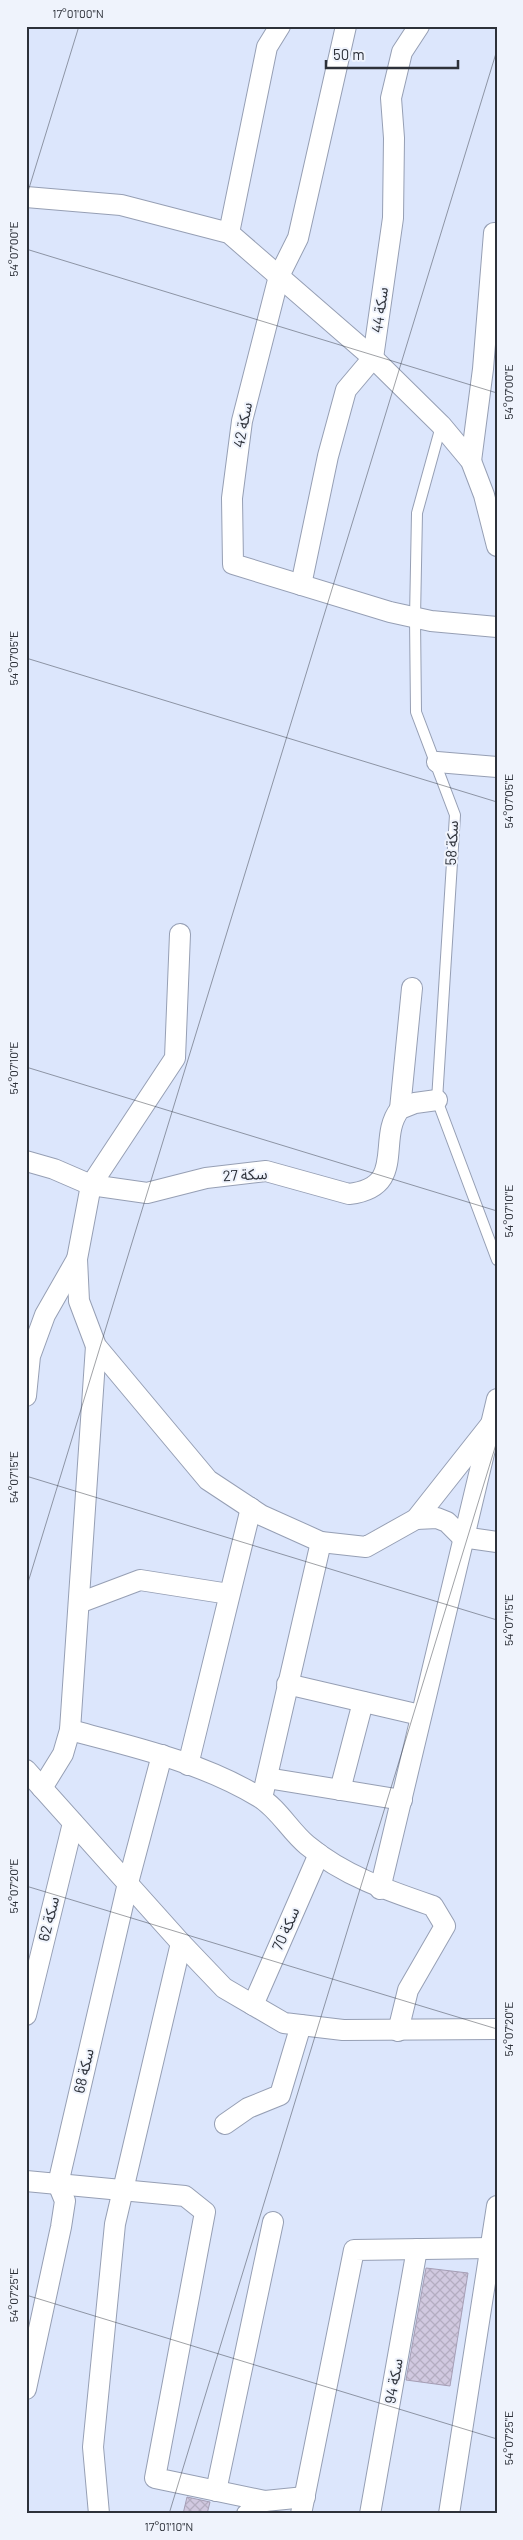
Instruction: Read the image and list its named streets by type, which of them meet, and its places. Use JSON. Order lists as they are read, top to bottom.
{
  "streets": {
    "street": [
      "سكة 44",
      "سكة 42",
      "سكة 27",
      "سكة 62",
      "سكة 70",
      "سكة 68",
      "سكة 94"
    ],
    "lane": ["سكة 58"]
  },
  "crossings": [
    ["سكة 42", "سكة 58"]
  ],
  "scale_bar": "50 m",
  "coordinates": [
    "17°01'00\"N",
    "54°07'00\"E",
    "54°07'05\"E",
    "54°07'10\"E",
    "54°07'15\"E",
    "54°07'20\"E",
    "54°07'25\"E",
    "17°01'10\"N"
  ]
}
